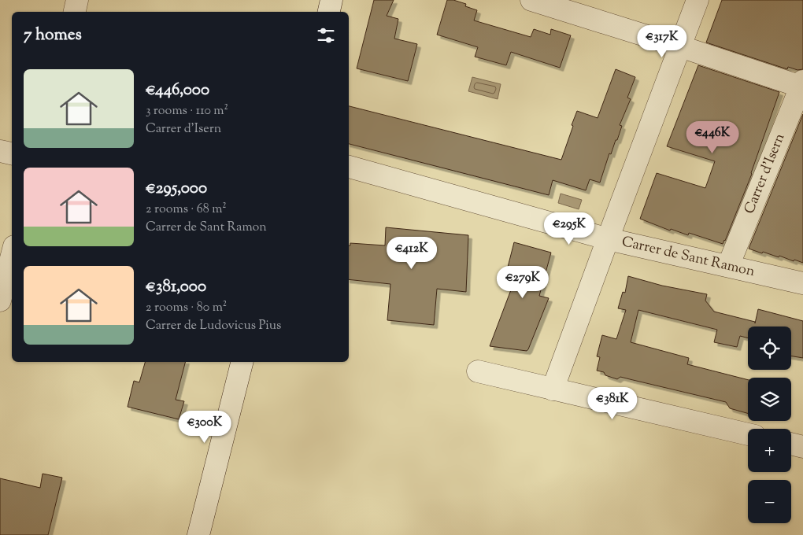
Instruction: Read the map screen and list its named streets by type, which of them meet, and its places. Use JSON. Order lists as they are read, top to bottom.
{
  "streets": {
    "street": ["Carrer d'Isern", "Carrer de Sant Ramon"]
  },
  "crossings": [
    ["Carrer d'Isern", "Carrer de Sant Ramon"]
  ],
  "page": {
    "heading": "7 homes",
    "price": [
      "€317K",
      "€446K",
      "€295K",
      "€412K",
      "€279K",
      "€381K",
      "€300K"
    ],
    "list": [
      {
        "name": "€446,000",
        "note": "3 rooms · 110 m² · Carrer d'Isern"
      },
      {
        "name": "€295,000",
        "note": "2 rooms · 68 m² · Carrer de Sant Ramon"
      },
      {
        "name": "€381,000",
        "note": "2 rooms · 80 m² · Carrer de Ludovicus Pius"
      }
    ],
    "map_buttons": ["+", "−"]
  }
}
